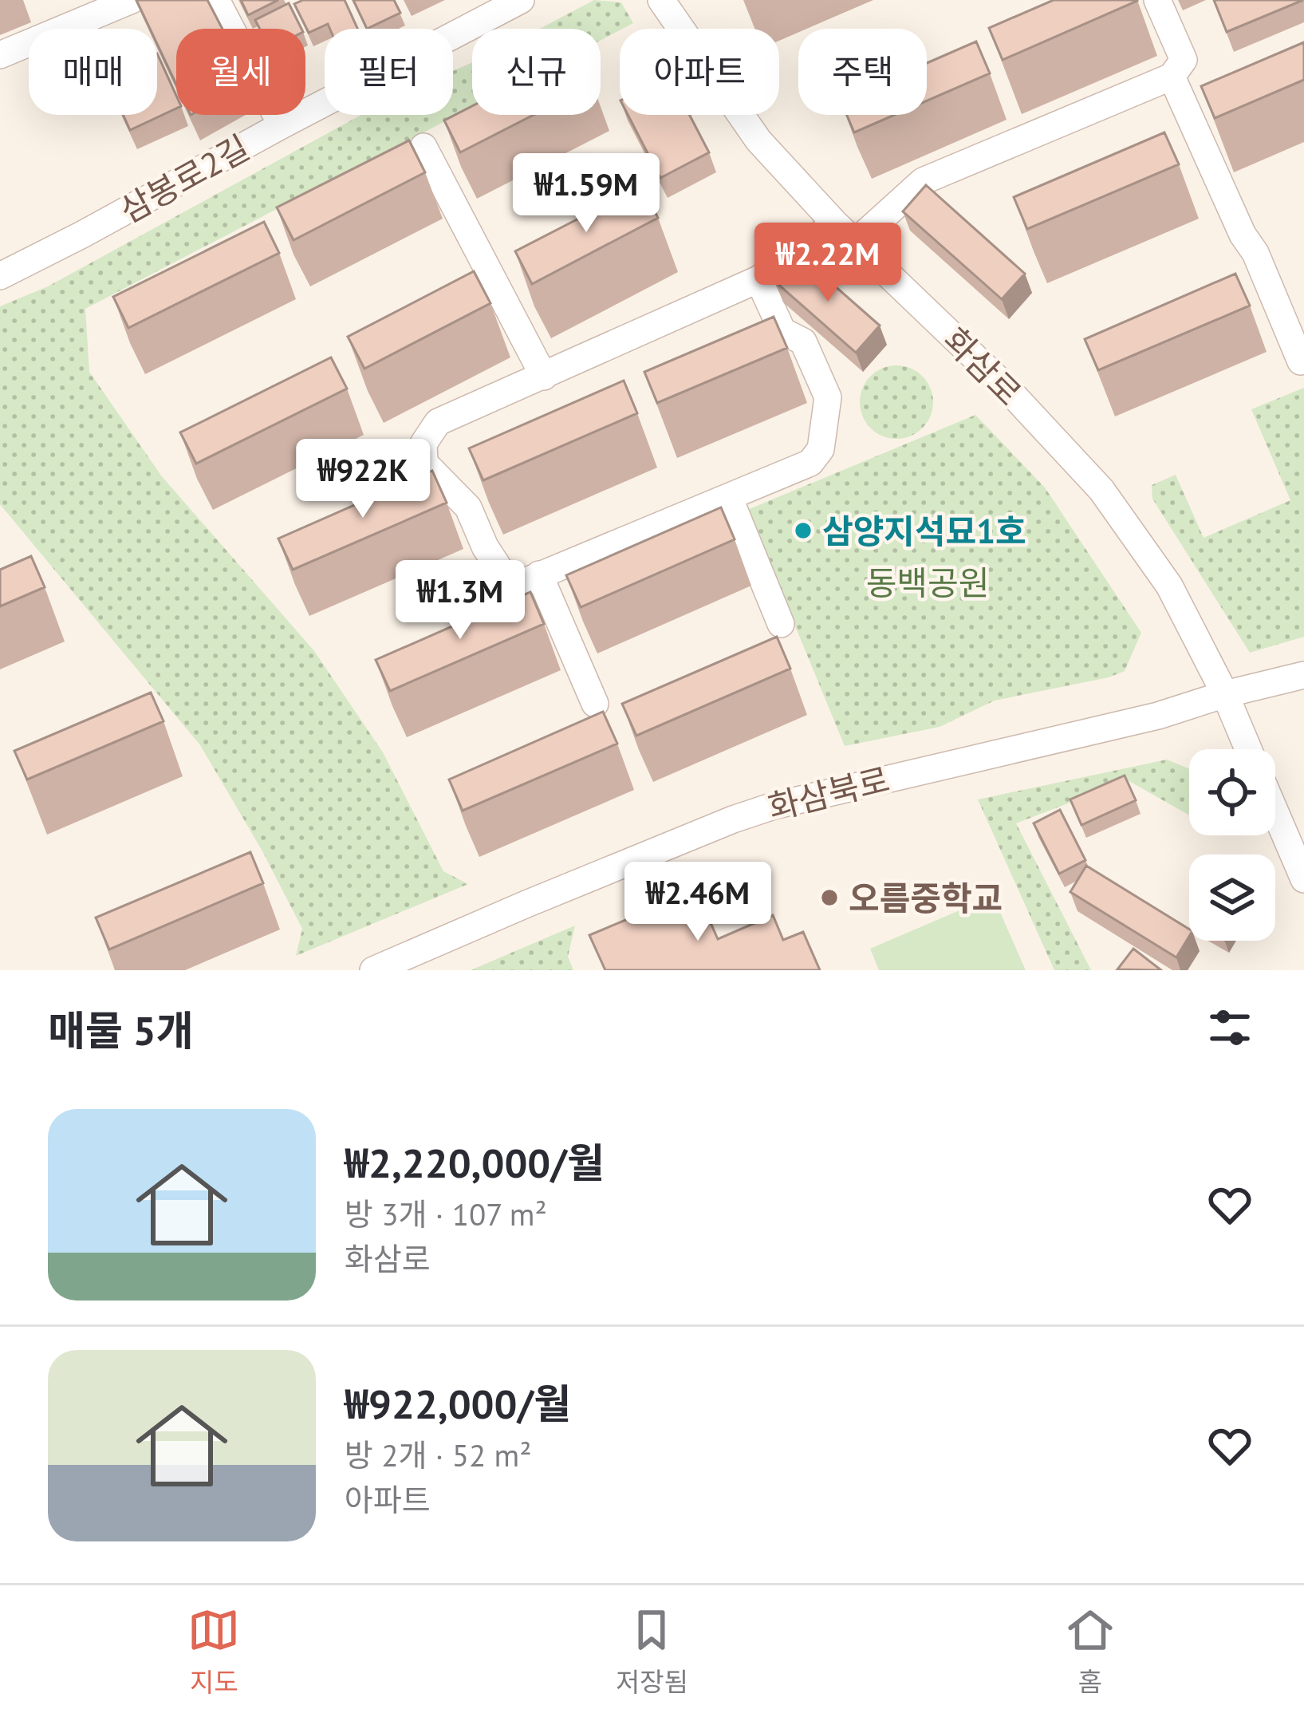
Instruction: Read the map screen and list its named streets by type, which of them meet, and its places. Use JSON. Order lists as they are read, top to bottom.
{
  "streets": {
    "street": ["삼봉로2길", "화삼로", "화삼북로"]
  },
  "crossings": [
    ["화삼로", "화삼북로"]
  ],
  "parks": ["동백공원"],
  "places": ["삼양지석묘1호", "오름중학교"],
  "page": {
    "chip": [
      "매매",
      "월세",
      "필터",
      "신규",
      "아파트",
      "주택"
    ],
    "price": [
      "₩1.59M",
      "₩2.22M",
      "₩922K",
      "₩1.3M",
      "₩2.46M"
    ],
    "heading": "매물 5개",
    "list": [
      {
        "name": "₩2,220,000/월",
        "note": "방 3개 · 107 m² · 화삼로"
      },
      {
        "name": "₩922,000/월",
        "note": "방 2개 · 52 m² · 아파트"
      }
    ],
    "tabs": ["지도", "저장됨", "홈"]
  }
}
